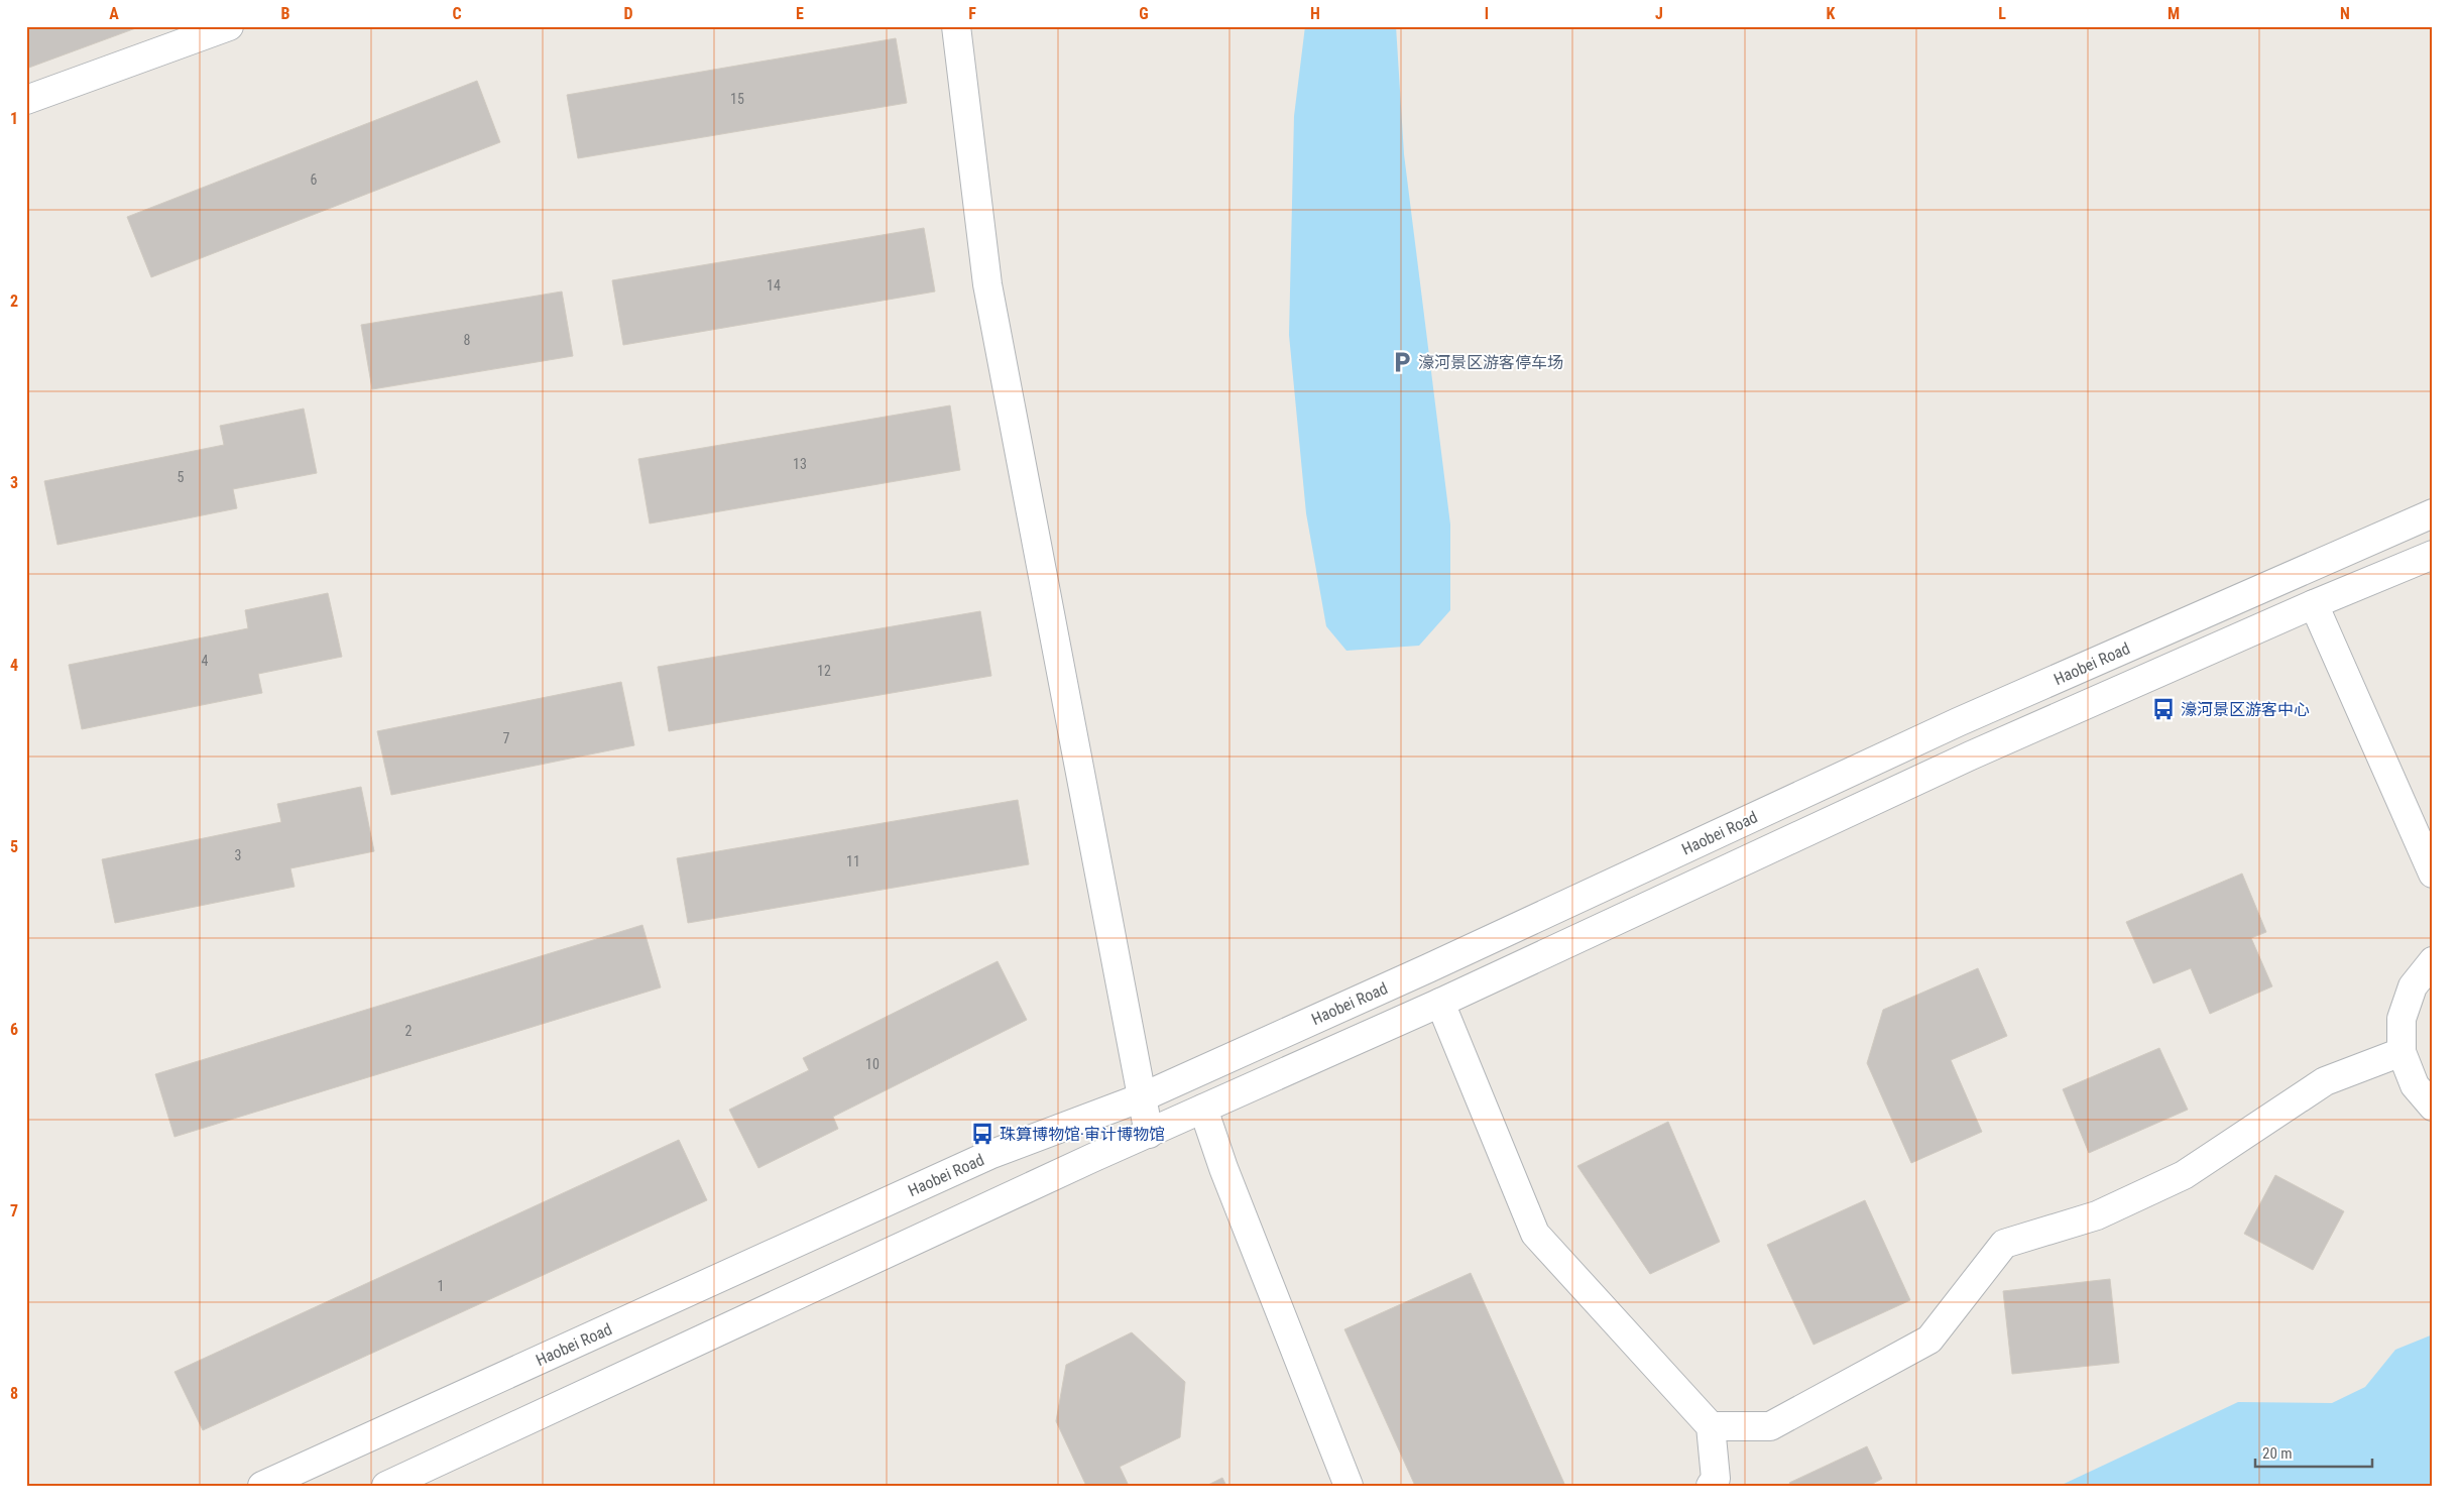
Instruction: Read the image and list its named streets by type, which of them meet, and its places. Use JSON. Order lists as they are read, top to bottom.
{
  "streets": {
    "street": ["Haobei Road"]
  },
  "places": {
    "parking": ["濠河景区游客停车场"],
    "bus stop": ["濠河景区游客中心", "珠算博物馆·审计博物馆"]
  },
  "house_numbers": [
    "15",
    "6",
    "14",
    "8",
    "13",
    "5",
    "4",
    "12",
    "7",
    "3",
    "11",
    "2",
    "10",
    "1"
  ],
  "scale_bar": "20 m",
  "grid": {
    "columns": [
      "A",
      "B",
      "C",
      "D",
      "E",
      "F",
      "G",
      "H",
      "I",
      "J",
      "K",
      "L",
      "M",
      "N"
    ],
    "rows": [
      "1",
      "2",
      "3",
      "4",
      "5",
      "6",
      "7",
      "8"
    ]
  }
}
